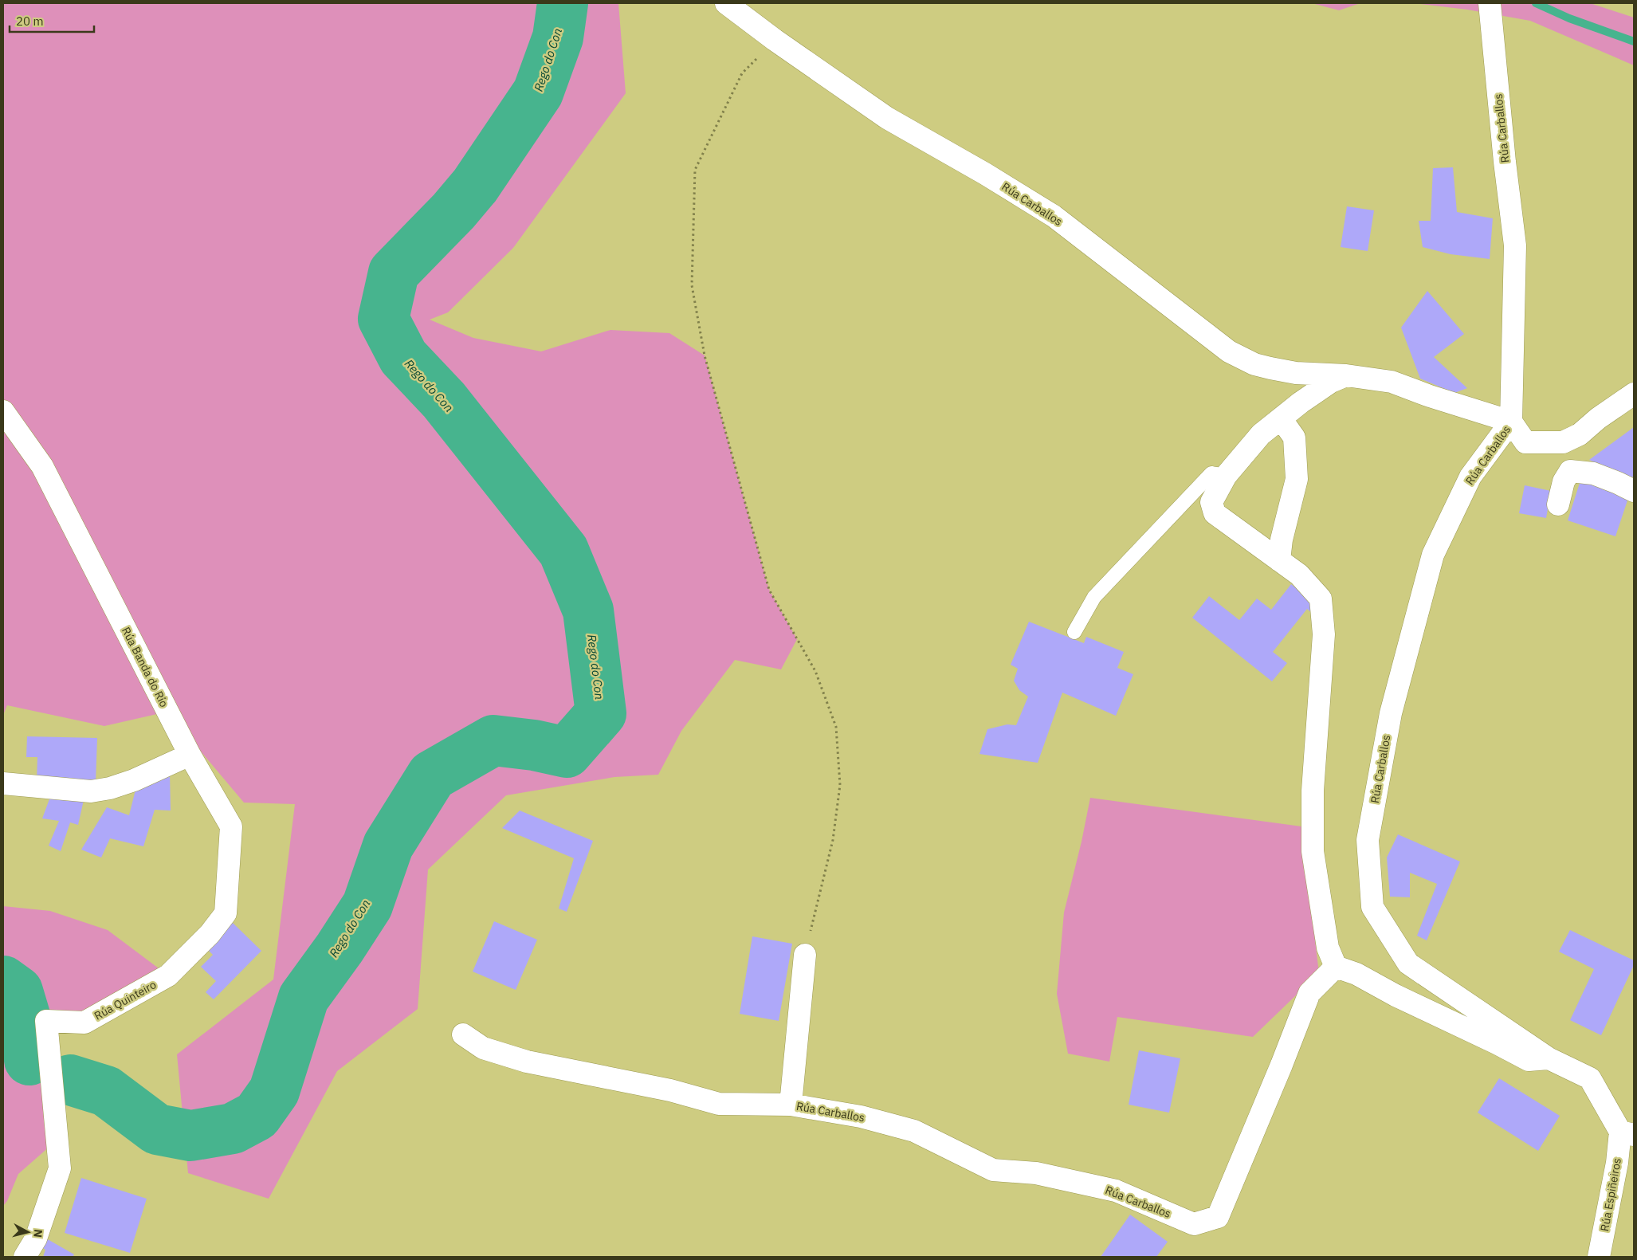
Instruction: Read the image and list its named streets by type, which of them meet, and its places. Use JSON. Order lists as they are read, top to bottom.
{
  "streets": {
    "street": [
      "Rúa Carballos",
      "Rúa Banda do Río",
      "Rúa Quinteiro",
      "Rúa Espiñeiros"
    ]
  },
  "crossings": [
    ["Rúa Carballos", "Rúa Espiñeiros"],
    ["Rúa Banda do Río", "Rúa Quinteiro"]
  ],
  "water": ["Rego do Con"],
  "scale_bar": "20 m",
  "north": "right"
}
